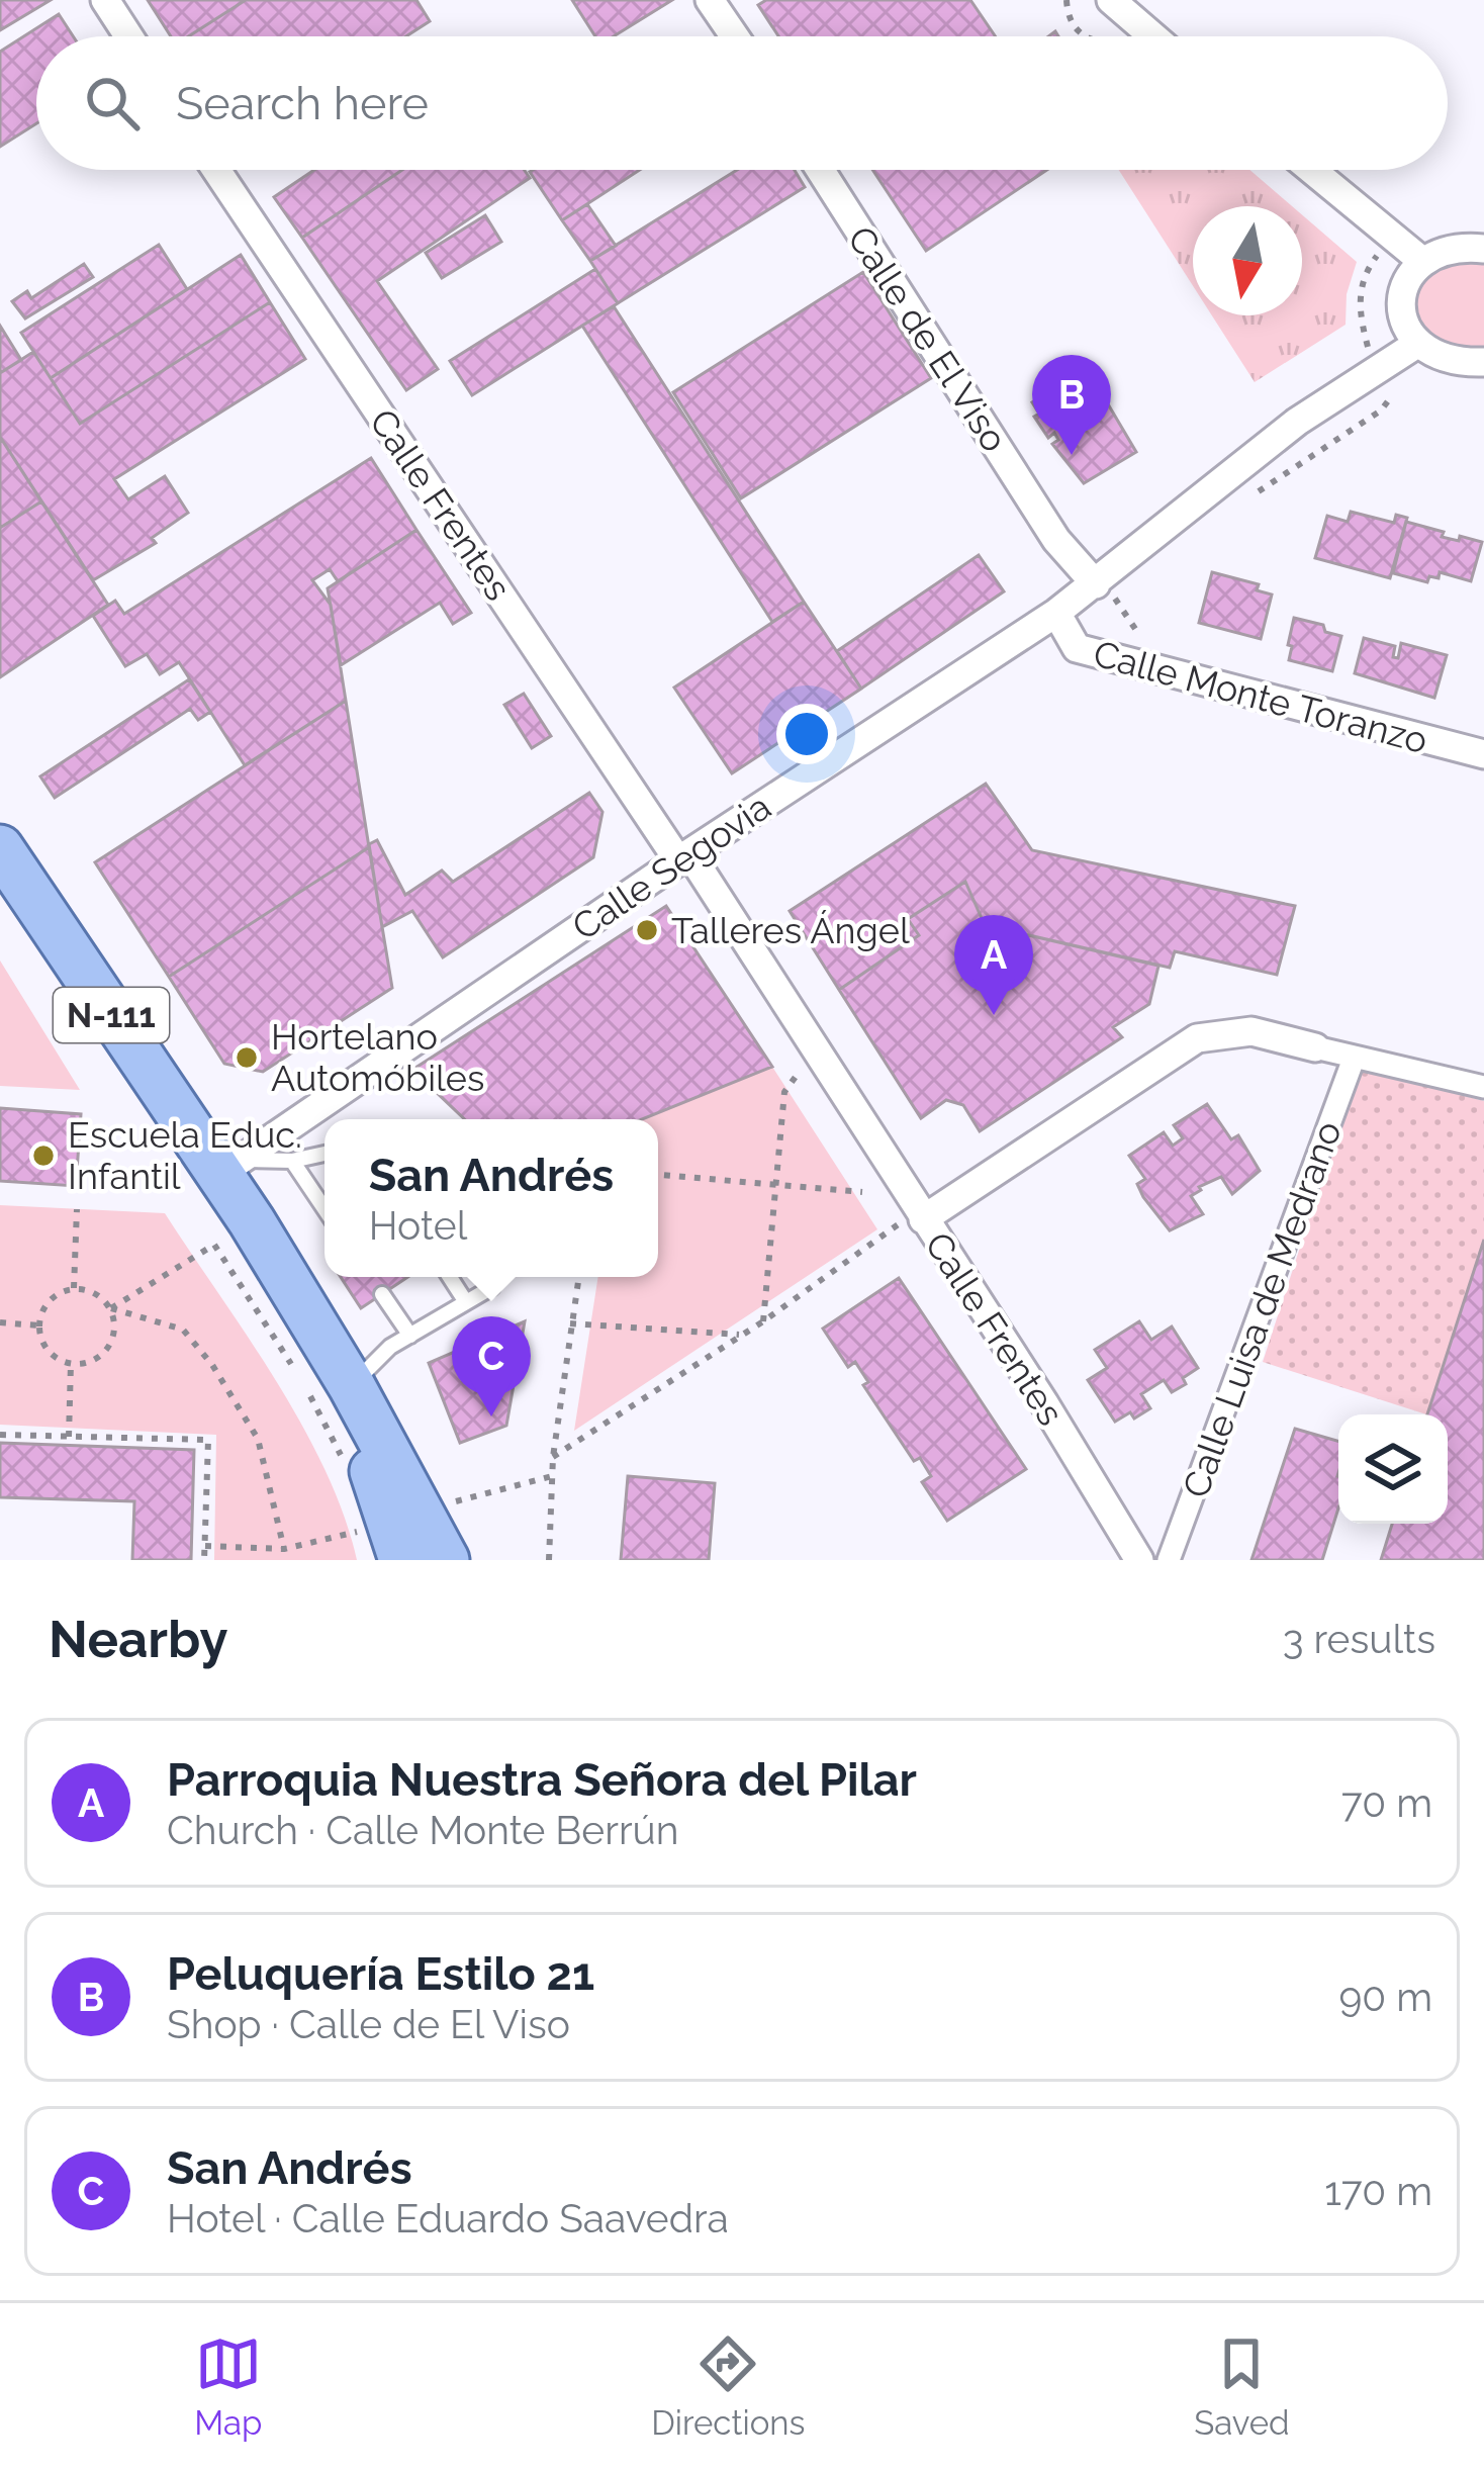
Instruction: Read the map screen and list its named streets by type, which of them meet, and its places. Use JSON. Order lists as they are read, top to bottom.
{
  "streets": {
    "main road": ["N-111"],
    "street": [
      "Calle de El Viso",
      "Calle Frentes",
      "Calle Monte Toranzo",
      "Calle Segovia",
      "Calle Luisa de Medrano"
    ]
  },
  "crossings": [
    ["Calle de El Viso", "Calle Segovia"],
    ["Calle Frentes", "Calle Segovia"],
    ["Calle Monte Toranzo", "Calle Segovia"],
    ["Calle Segovia", "N-111"]
  ],
  "places": ["Talleres Ángel", "Hortelano Automóbiles", "Escuela Educ. Infantil"],
  "north": "bottom",
  "page": {
    "search": "Search here",
    "pins": ["B", "A", "C"],
    "popup": ["San Andrés", "Hotel"],
    "heading": ["Nearby", "3 results"],
    "list": [
      {
        "mark": "A",
        "name": "Parroquia Nuestra Señora del Pilar",
        "note": "Church · Calle Monte Berrún",
        "value": "70 m"
      },
      {
        "mark": "B",
        "name": "Peluquería Estilo 21",
        "note": "Shop · Calle de El Viso",
        "value": "90 m"
      },
      {
        "mark": "C",
        "name": "San Andrés",
        "note": "Hotel · Calle Eduardo Saavedra",
        "value": "170 m"
      }
    ],
    "nav": ["Map", "Directions", "Saved"]
  }
}
